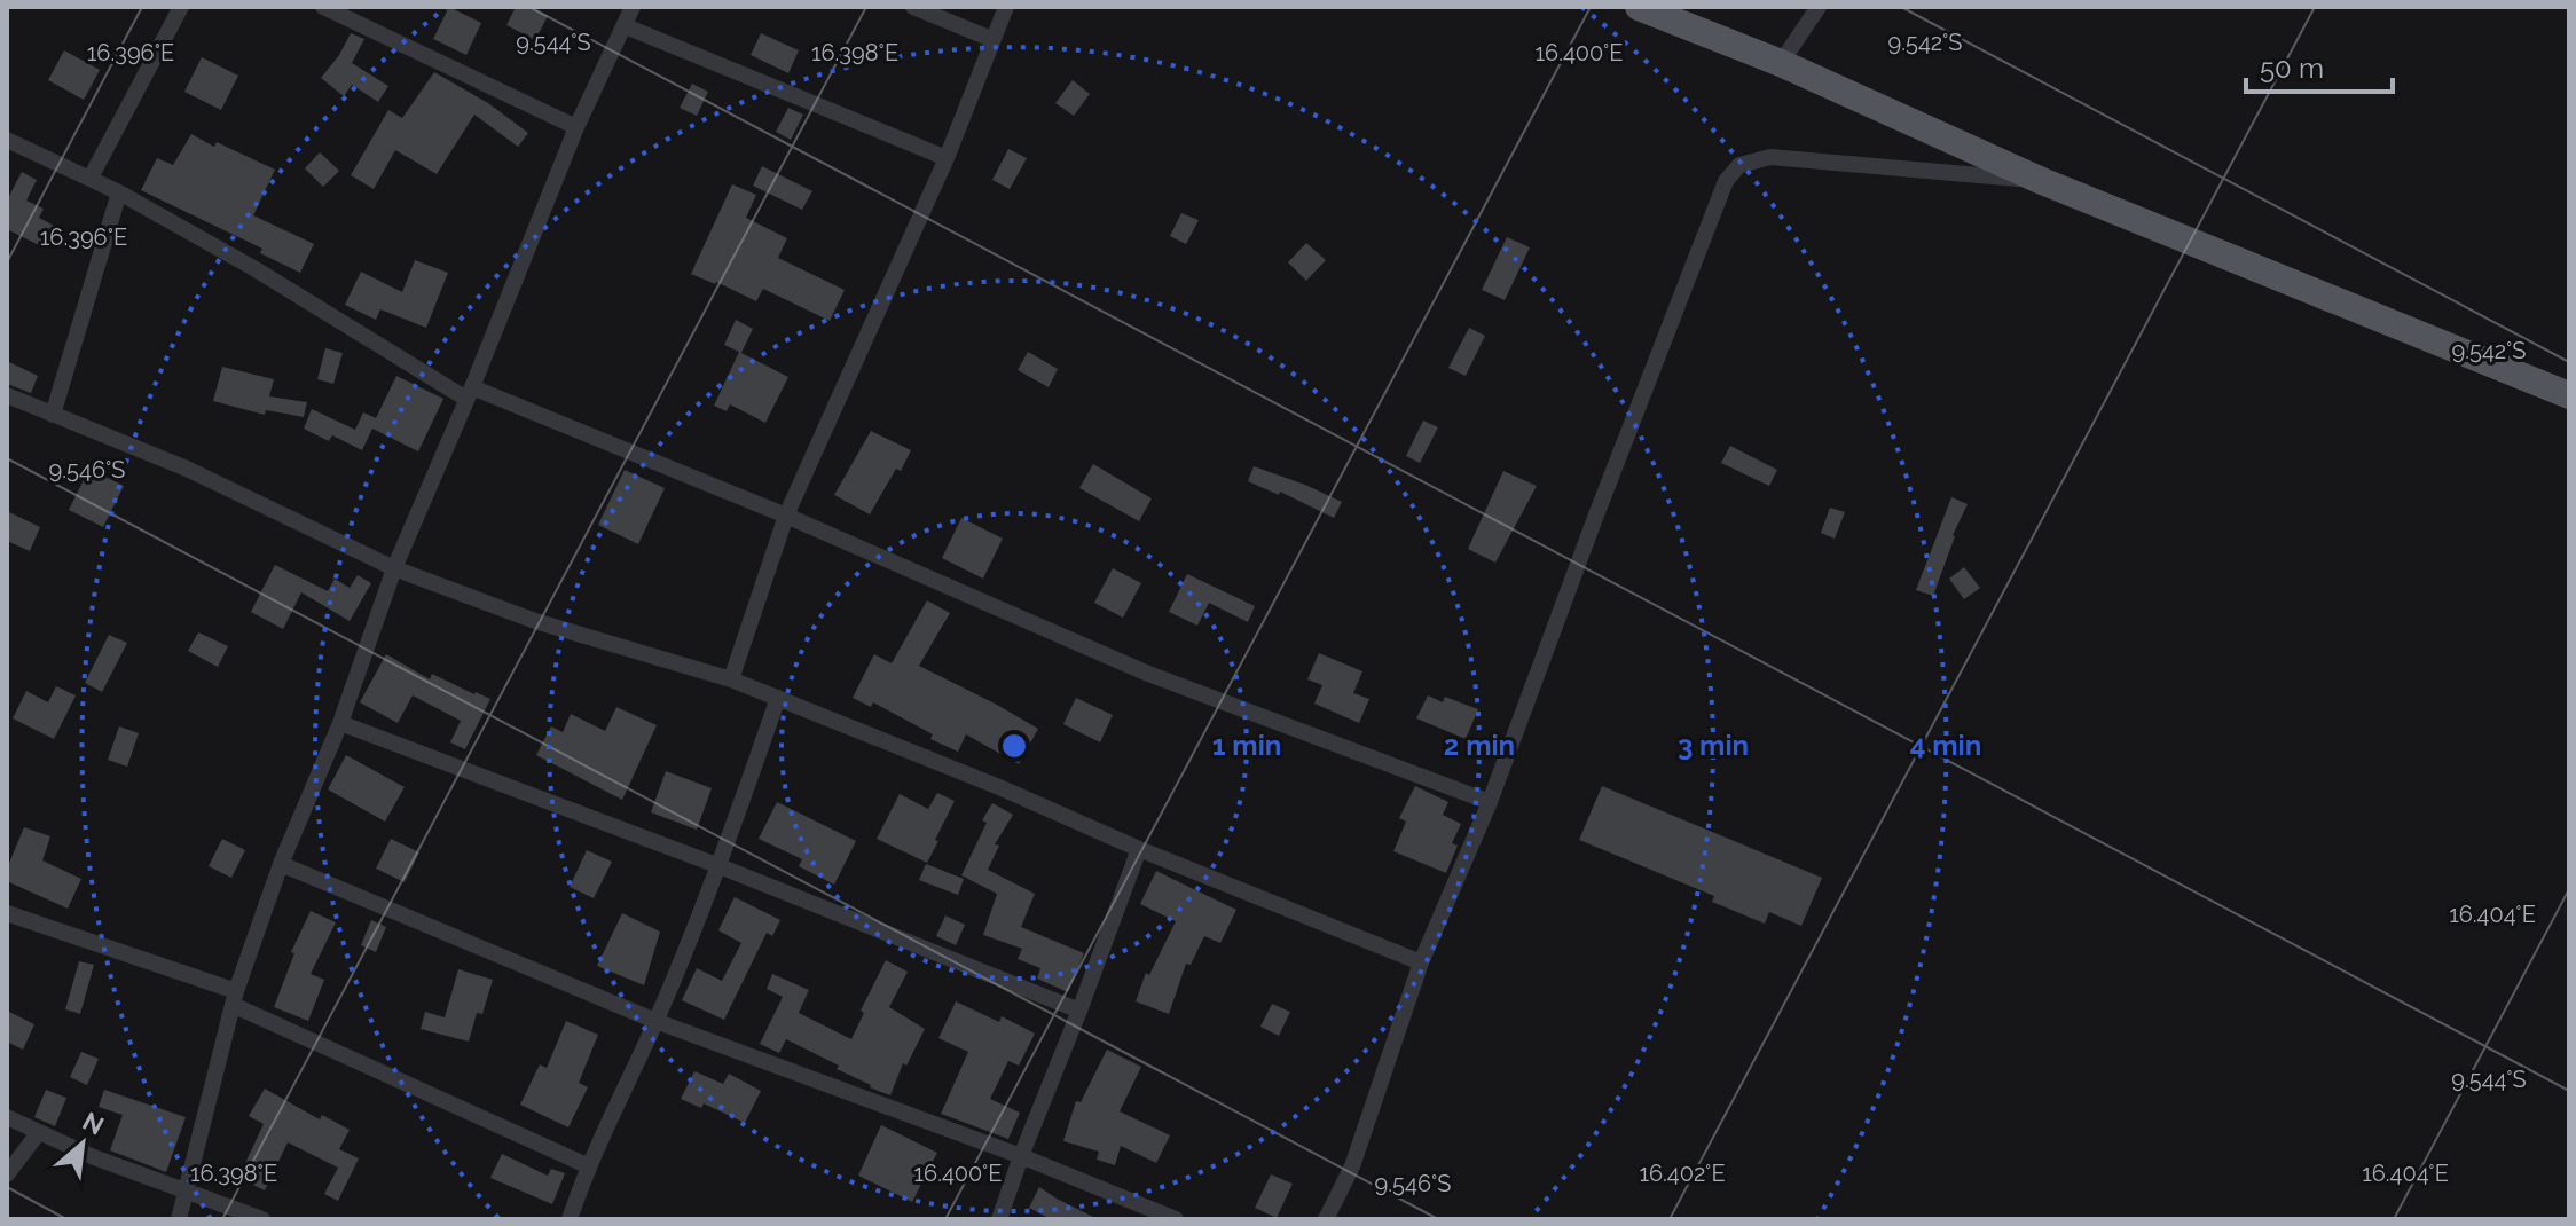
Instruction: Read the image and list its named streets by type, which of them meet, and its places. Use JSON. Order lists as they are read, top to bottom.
{
  "scale_bar": "50 m",
  "north": "top right",
  "coordinates": [
    "9.544°S",
    "9.542°S",
    "16.396°E",
    "16.398°E",
    "16.400°E",
    "9.546°S",
    "16.404°E",
    "16.402°E"
  ],
  "rings": [
    "1 min",
    "2 min",
    "3 min",
    "4 min"
  ]
}
